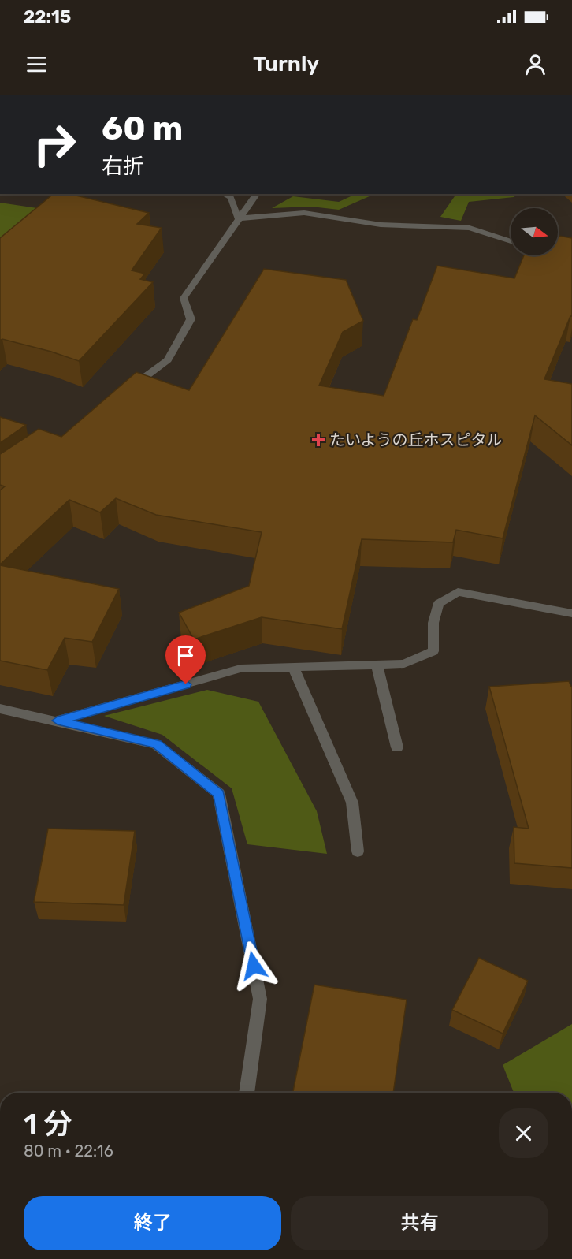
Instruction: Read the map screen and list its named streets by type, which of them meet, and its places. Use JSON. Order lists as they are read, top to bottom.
{
  "places": {
    "health": ["たいようの丘ホスピタル"]
  },
  "north": "right",
  "page": {
    "status": "22:15",
    "header": "Turnly",
    "turn": ["60 m", "右折"],
    "heading": ["1 分", "80 m · 22:16"],
    "buttons": ["終了", "共有"]
  }
}
